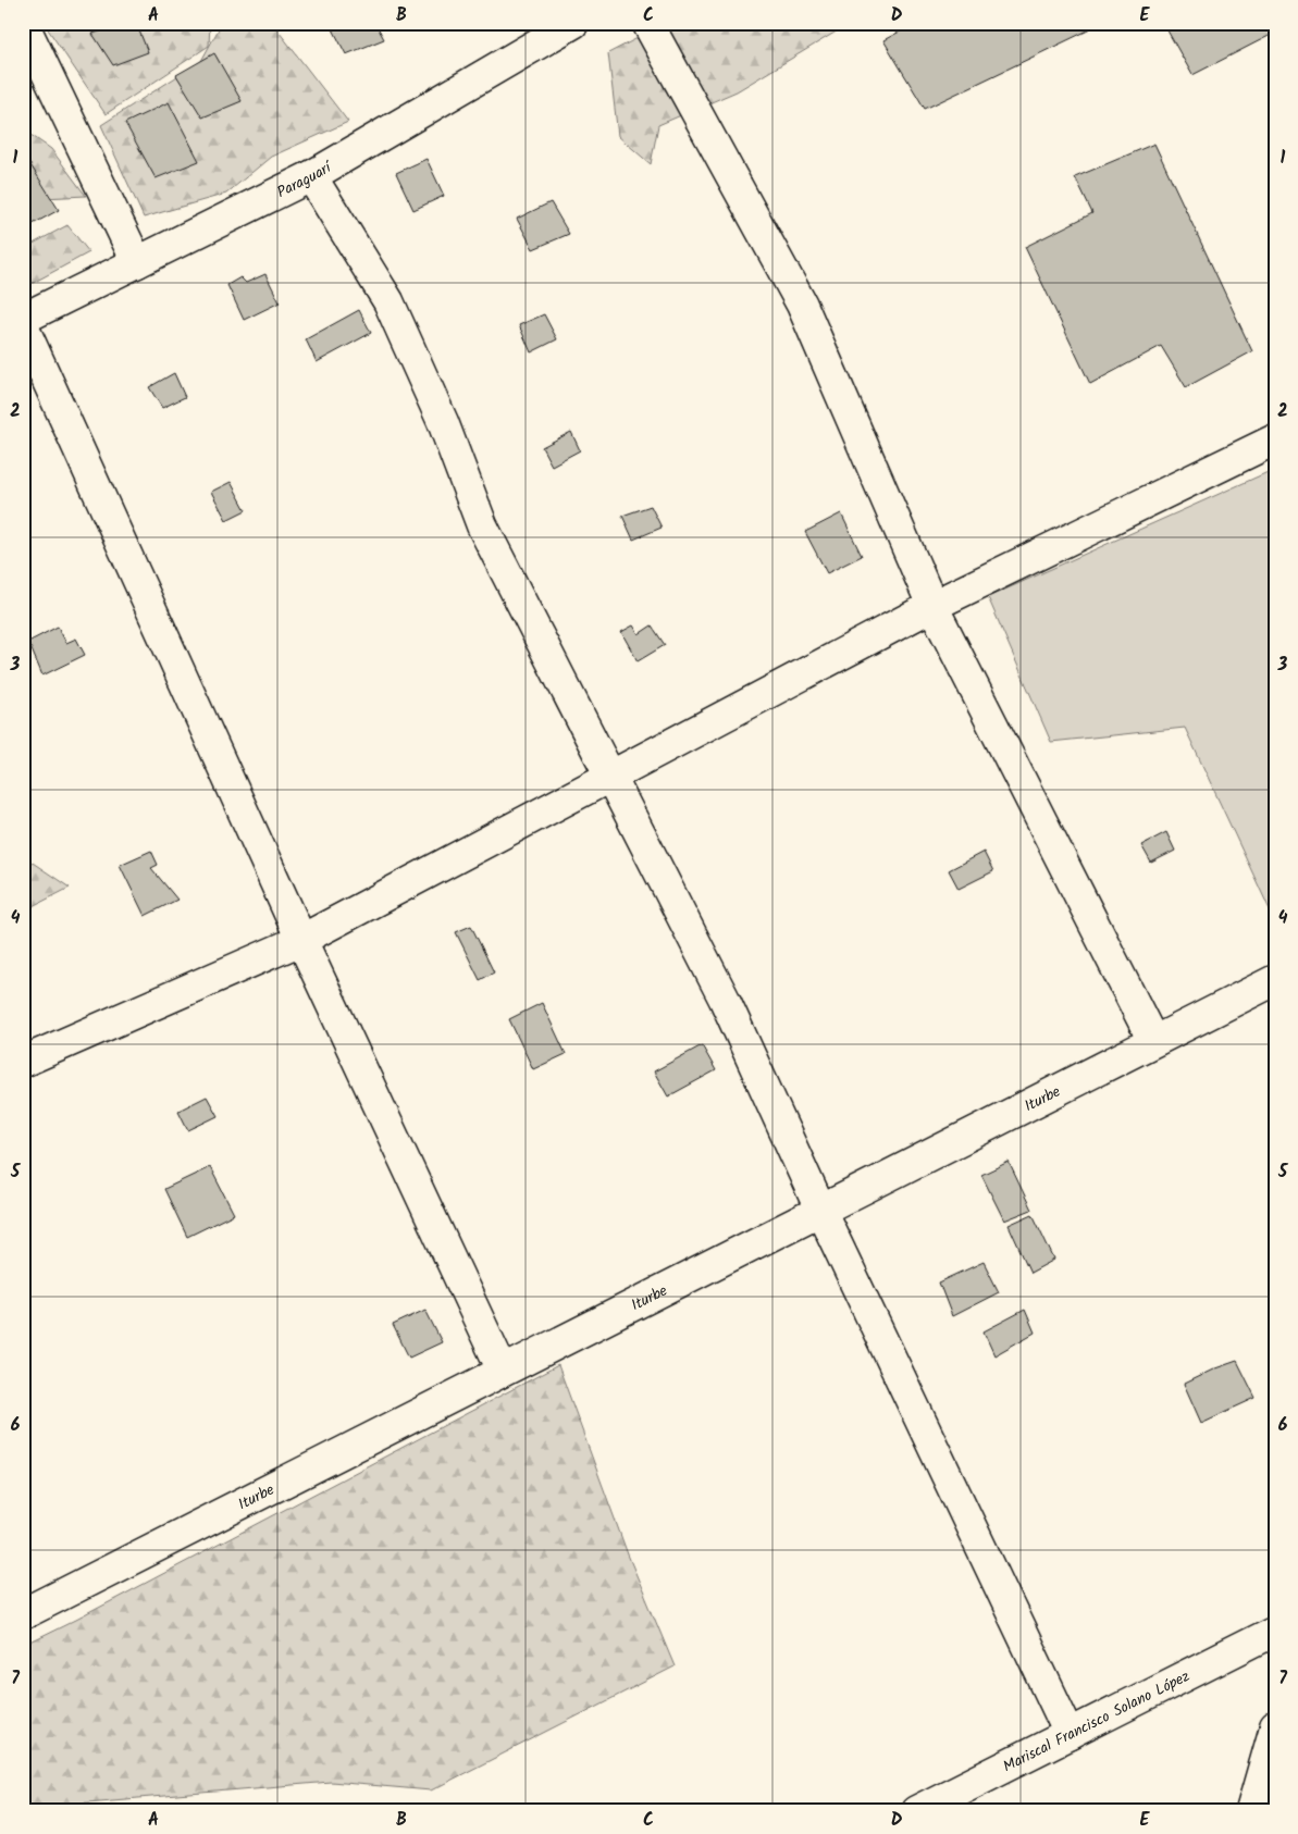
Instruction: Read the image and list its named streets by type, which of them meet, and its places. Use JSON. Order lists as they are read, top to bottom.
{
  "streets": {
    "street": ["Paraguarí", "Iturbe", "Mariscal Francisco Solano López"]
  },
  "grid": {
    "columns": [
      "A",
      "B",
      "C",
      "D",
      "E"
    ],
    "rows": [
      "1",
      "2",
      "3",
      "4",
      "5",
      "6",
      "7"
    ]
  }
}
